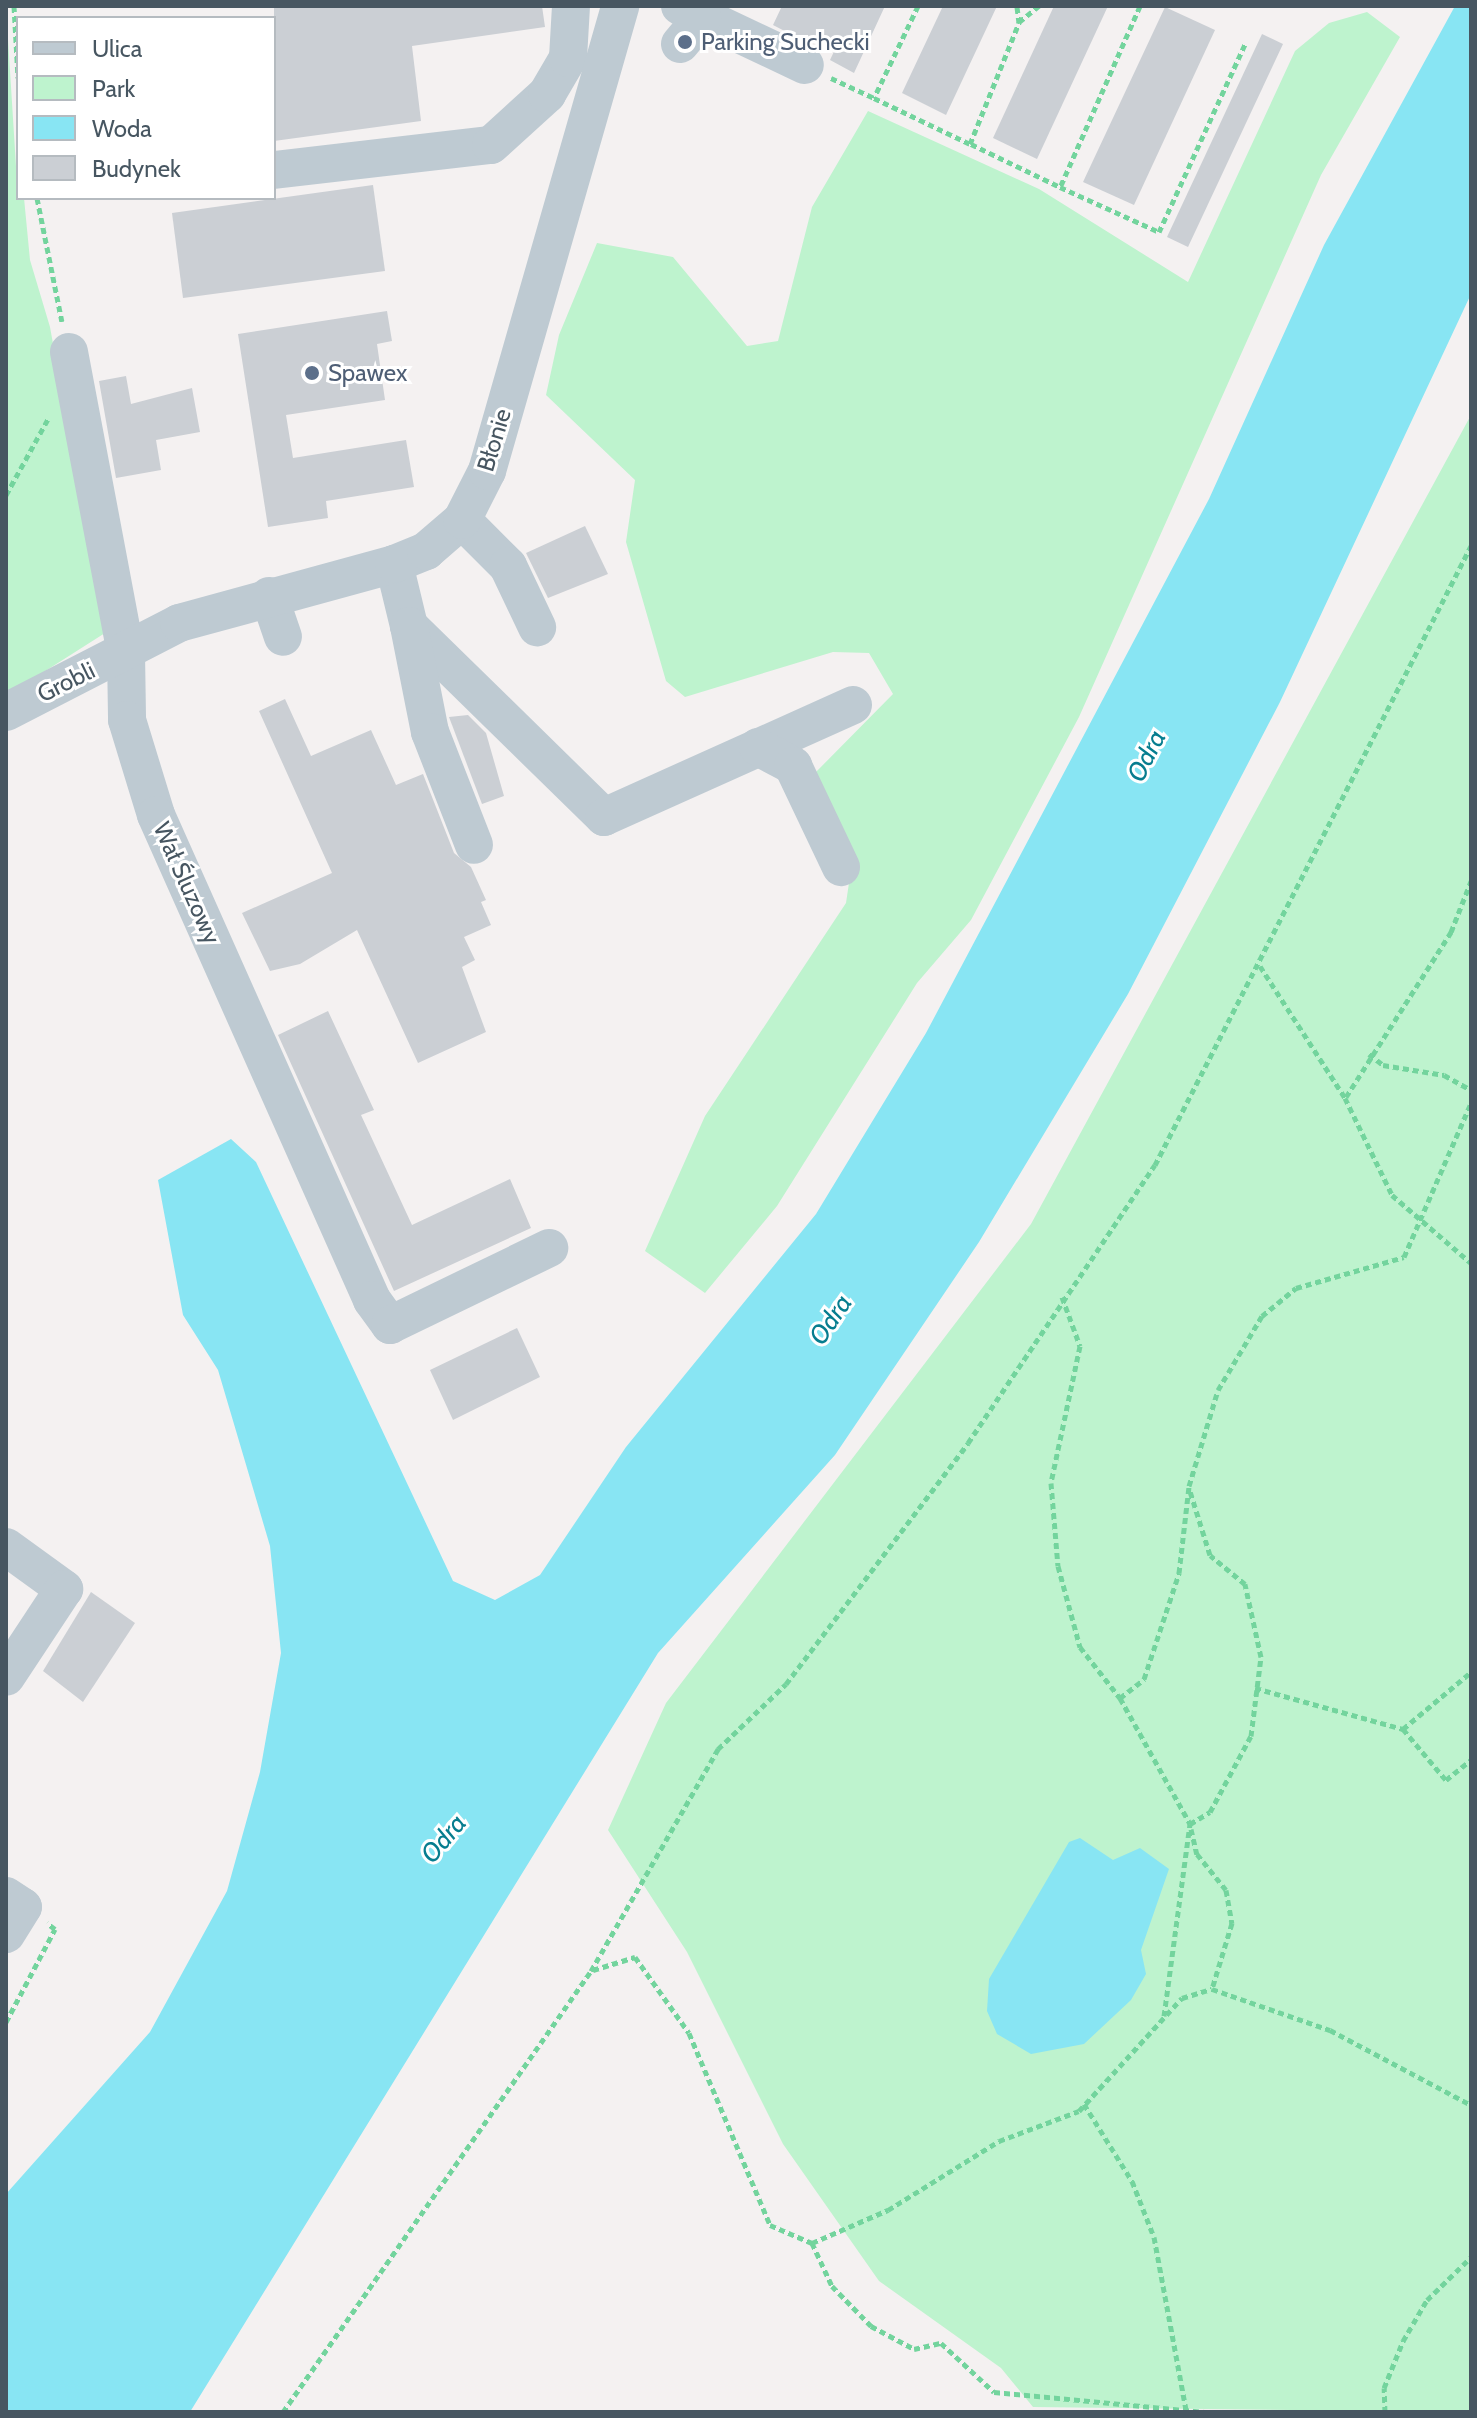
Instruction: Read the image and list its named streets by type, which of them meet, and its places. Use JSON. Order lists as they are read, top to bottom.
{
  "streets": {
    "street": ["Błonie", "Grobli", "Wał Śluzowy"]
  },
  "crossings": [
    ["Błonie", "Grobli"],
    ["Błonie", "Wał Śluzowy"],
    ["Grobli", "Wał Śluzowy"]
  ],
  "water": ["Odra"],
  "places": ["Parking Suchecki", "Spawex"],
  "legend": [
    "Ulica",
    "Park",
    "Woda",
    "Budynek"
  ]
}
